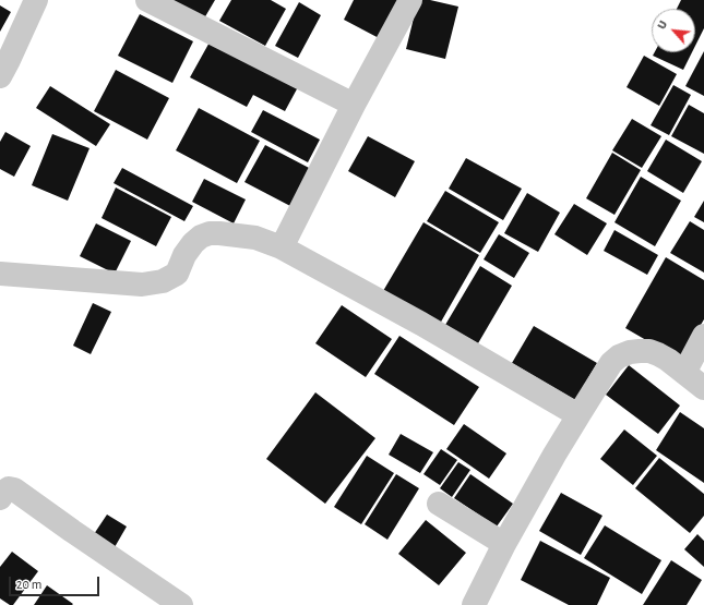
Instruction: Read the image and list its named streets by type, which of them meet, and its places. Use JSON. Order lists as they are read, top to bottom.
{
  "scale_bar": "20 m",
  "north": "top left"
}
